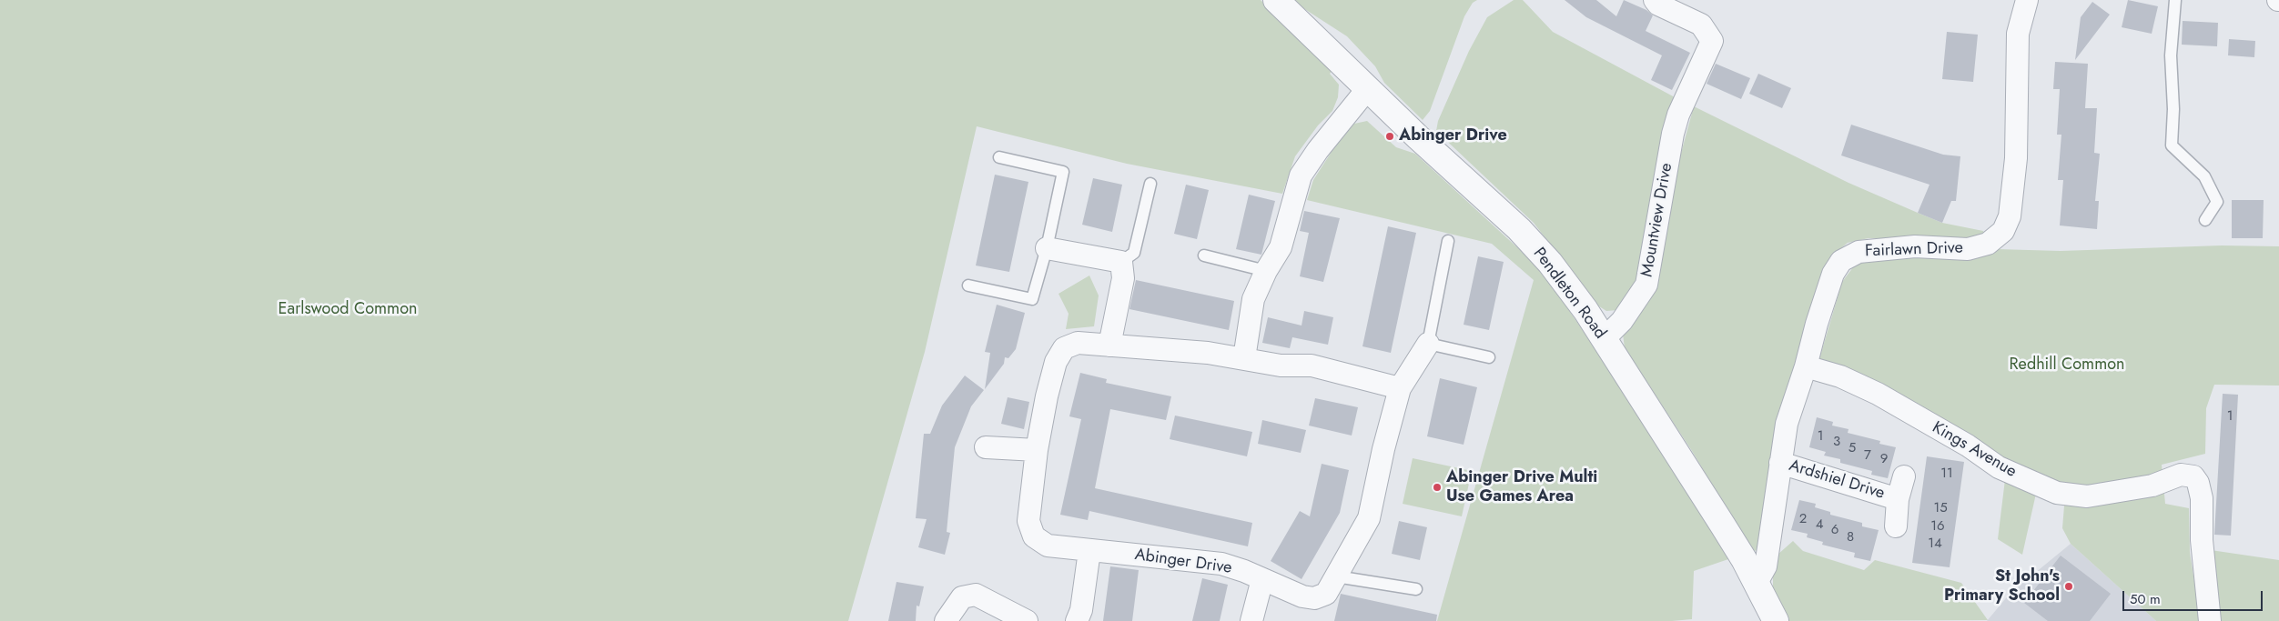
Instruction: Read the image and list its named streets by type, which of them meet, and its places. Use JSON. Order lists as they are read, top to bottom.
{
  "streets": {
    "street": [
      "Mountview Drive",
      "Fairlawn Drive",
      "Pendleton Road",
      "Kings Avenue",
      "Ardshiel Drive",
      "Abinger Drive"
    ]
  },
  "crossings": [
    ["Mountview Drive", "Pendleton Road"],
    ["Fairlawn Drive", "Pendleton Road"],
    ["Fairlawn Drive", "Kings Avenue"],
    ["Fairlawn Drive", "Ardshiel Drive"]
  ],
  "parks": ["Earlswood Common", "Redhill Common"],
  "places": ["Abinger Drive", "Abinger Drive Multi Use Games Area", "St John's Primary School"],
  "house_numbers": [
    "1",
    "1",
    "3",
    "5",
    "7",
    "9",
    "11",
    "15",
    "2",
    "4",
    "16",
    "6",
    "8",
    "14"
  ],
  "scale_bar": "50 m"
}
